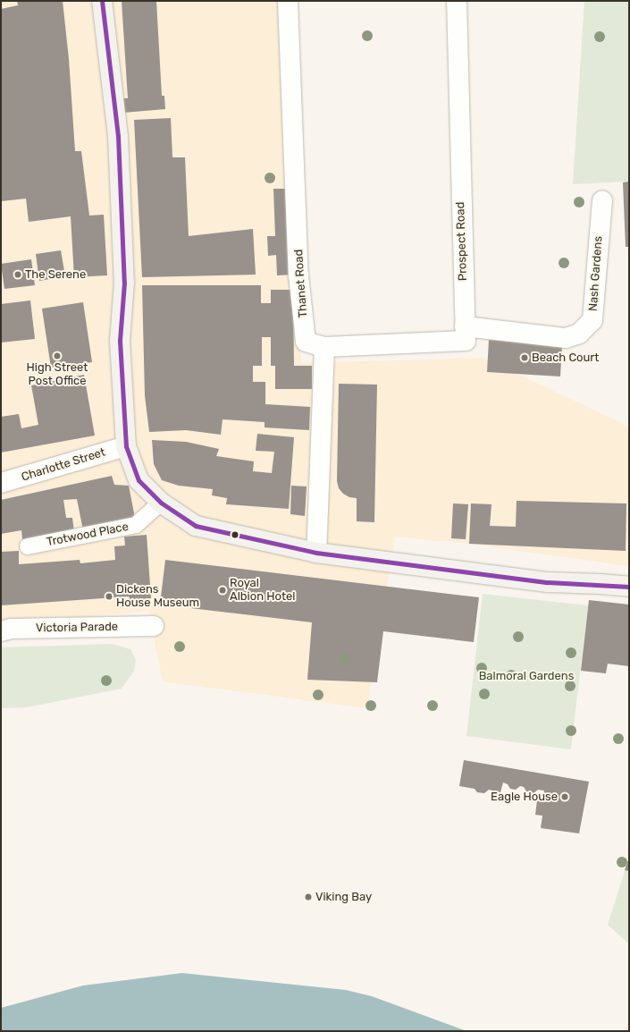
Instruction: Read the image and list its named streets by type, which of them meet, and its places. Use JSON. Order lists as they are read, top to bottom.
{
  "streets": {
    "street": [
      "Prospect Road",
      "Nash Gardens",
      "Thanet Road",
      "Charlotte Street",
      "Victoria Parade"
    ],
    "lane": ["Trotwood Place"]
  },
  "crossings": [
    ["Prospect Road", "Nash Gardens"],
    ["Prospect Road", "Thanet Road"]
  ],
  "parks": ["Balmoral Gardens"],
  "places": [
    "The Serene",
    "High Street Post Office",
    "Beach Court",
    "Royal Albion Hotel",
    "Dickens House Museum",
    "Eagle House",
    "Viking Bay"
  ]
}
